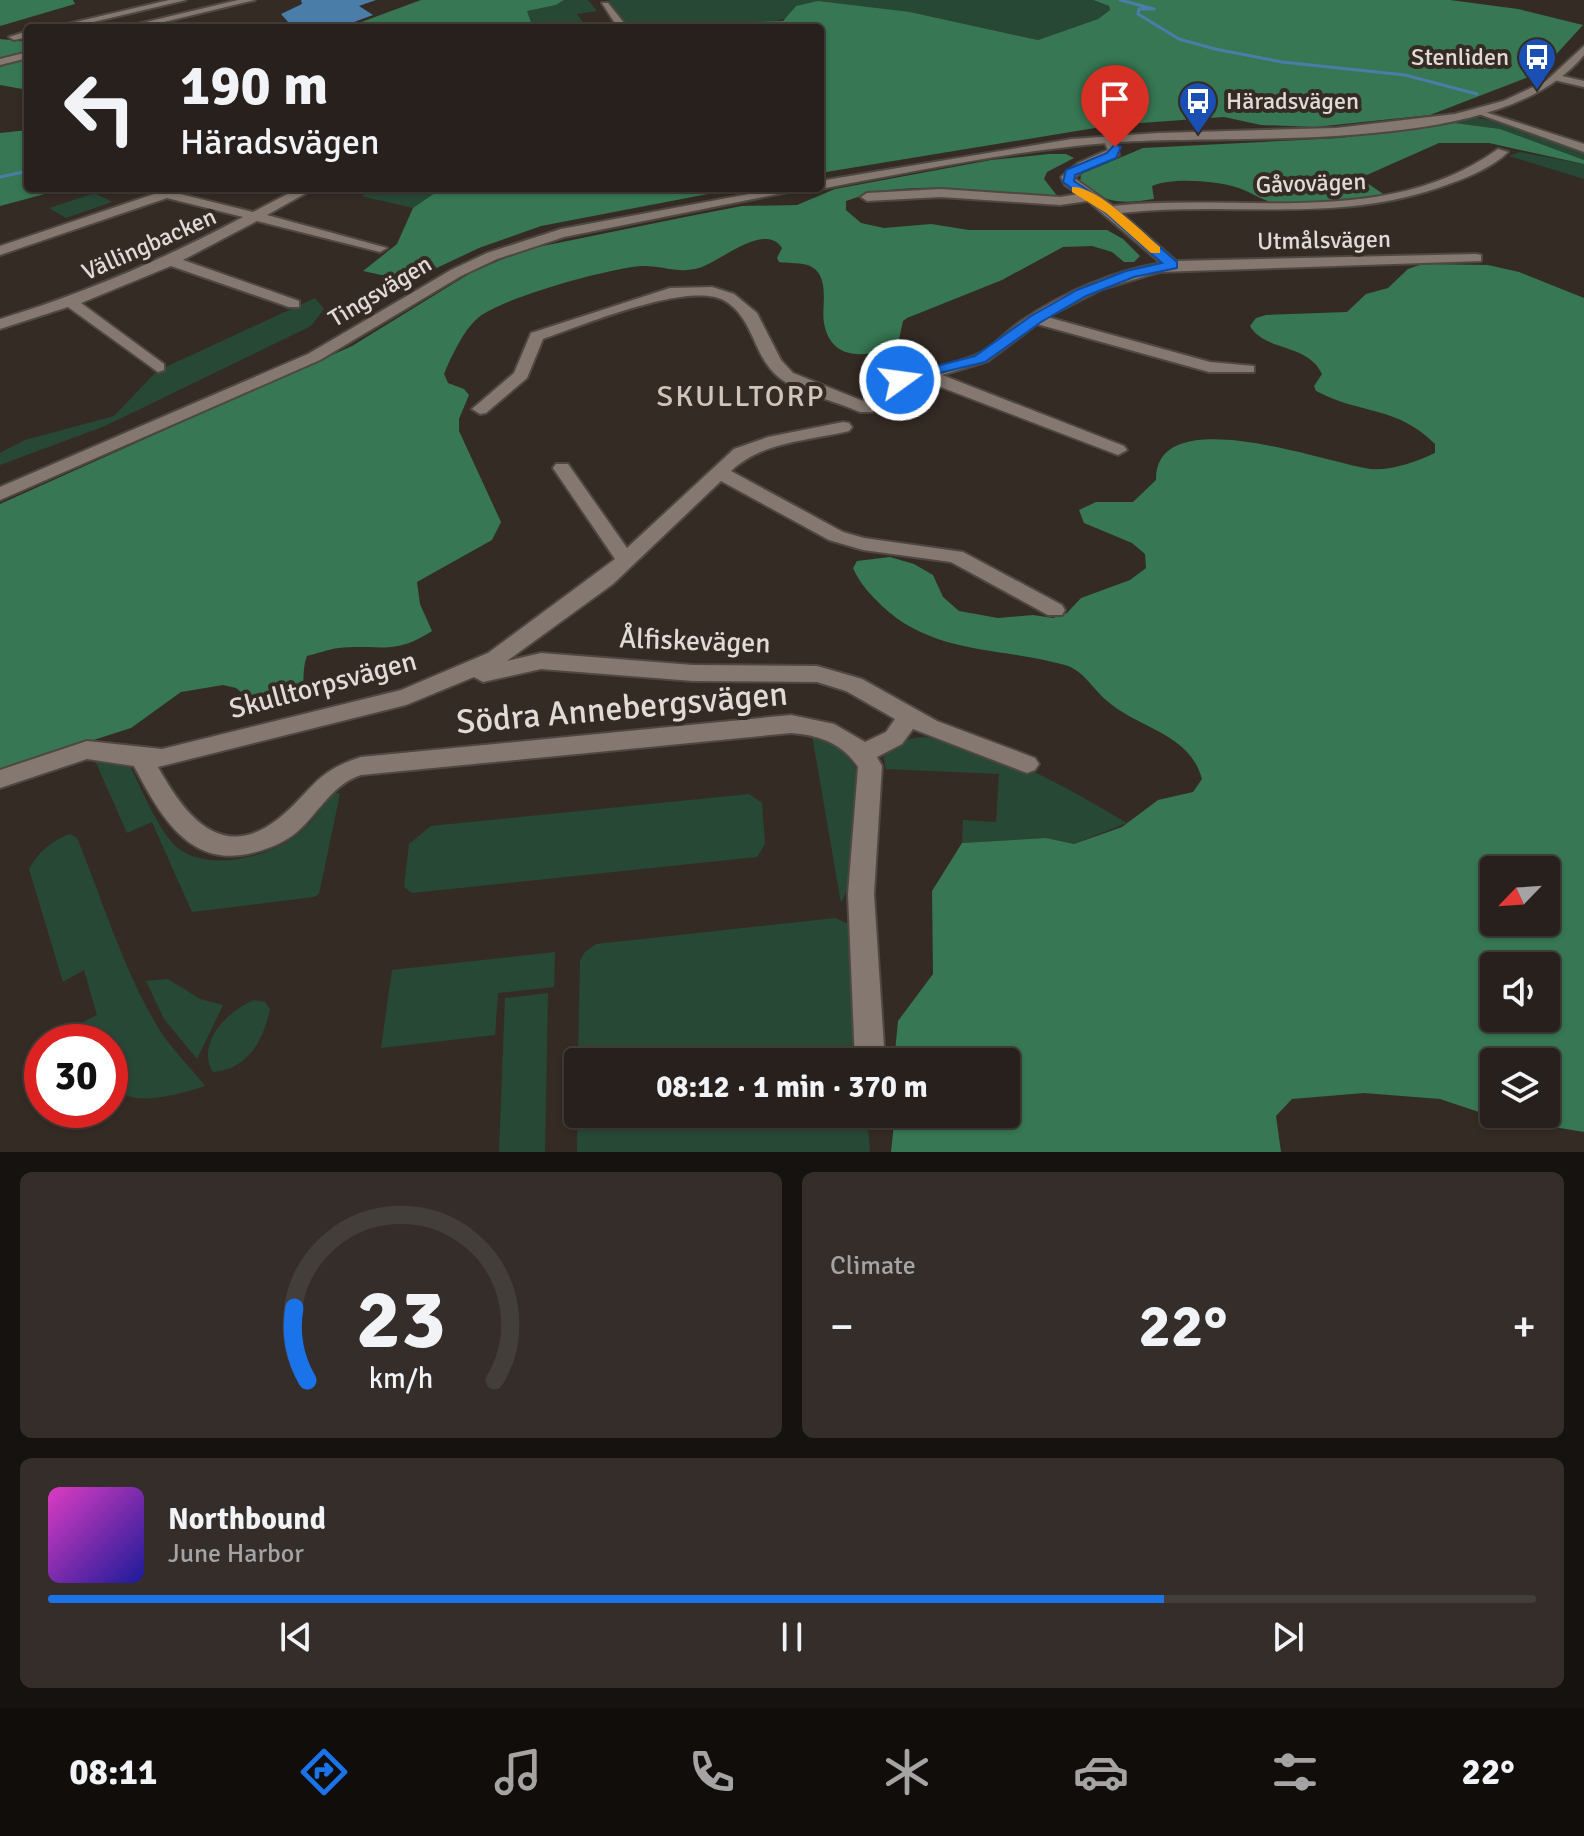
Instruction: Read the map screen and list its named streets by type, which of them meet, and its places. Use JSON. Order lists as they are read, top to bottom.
{
  "streets": {
    "street": [
      "Gåvovägen",
      "Utmålsvägen",
      "Vällingbacken",
      "Tingsvägen",
      "Ålfiskevägen",
      "Skulltorpsvägen",
      "Södra Annebergsvägen"
    ]
  },
  "crossings": [
    ["Ålfiskevägen", "Skulltorpsvägen"],
    ["Skulltorpsvägen", "Södra Annebergsvägen"]
  ],
  "districts": ["SKULLTORP"],
  "places": {
    "bus stop": ["Stenliden", "Häradsvägen"]
  },
  "north": "bottom left",
  "page": {
    "turn": ["190 m", "Häradsvägen"],
    "limit": "30",
    "trip": "08:12 · 1 min · 370 m",
    "tile": "Climate",
    "heat": ["−", "22°", "+"],
    "song": ["Northbound", "June Harbor"],
    "tabs": ["08:11", "22°"],
    "gauge": ["23", "km/h"]
  }
}
